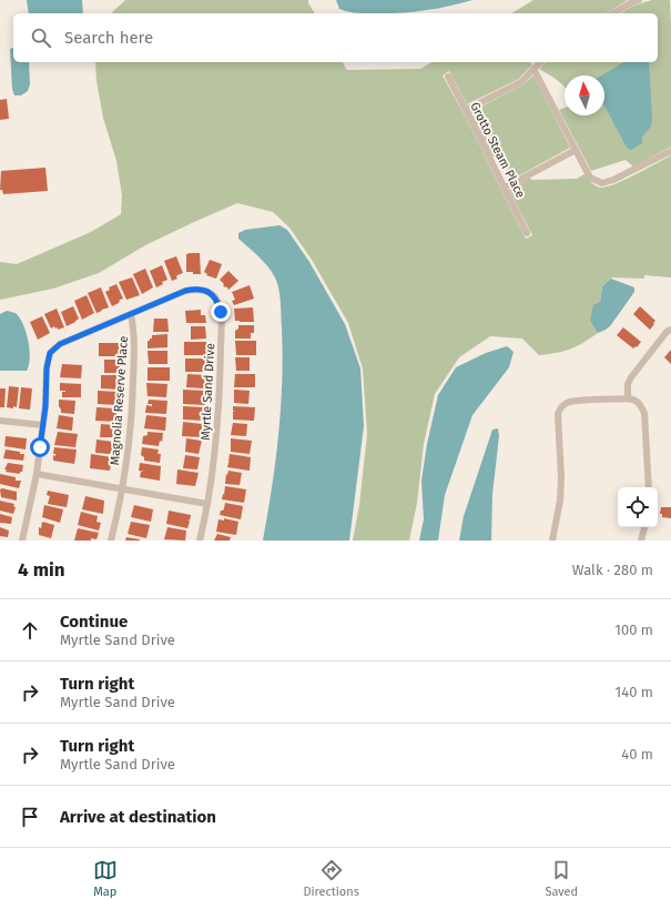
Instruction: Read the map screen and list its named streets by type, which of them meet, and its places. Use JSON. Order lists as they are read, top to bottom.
{
  "streets": {
    "street": ["Grotto Steam Place", "Myrtle Sand Drive", "Magnolia Reserve Place"]
  },
  "crossings": [
    ["Myrtle Sand Drive", "Magnolia Reserve Place"]
  ],
  "north": "top",
  "page": {
    "search": "Search here",
    "heading": ["4 min", "Walk · 280 m"],
    "list": [
      ["Continue", "Myrtle Sand Drive", "100 m"],
      ["Turn right", "Myrtle Sand Drive", "140 m"],
      ["Turn right", "Myrtle Sand Drive", "40 m"],
      "Arrive at destination"
    ],
    "nav": ["Map", "Directions", "Saved"]
  }
}
